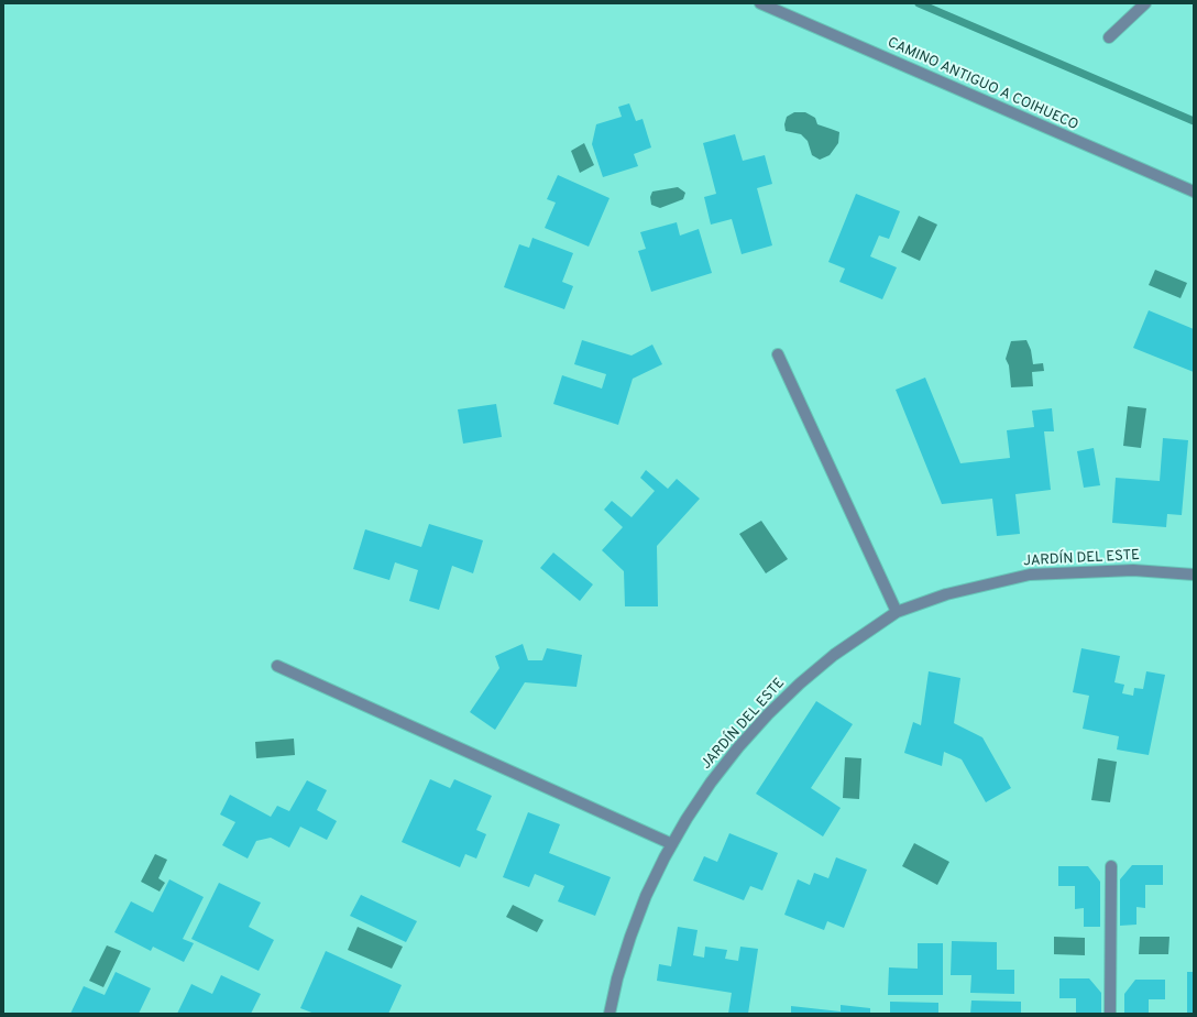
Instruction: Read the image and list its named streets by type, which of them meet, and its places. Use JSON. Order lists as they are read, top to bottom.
{
  "streets": {
    "street": ["CAMINO ANTIGUO A COIHUECO", "JARDÍN DEL ESTE"]
  }
}
